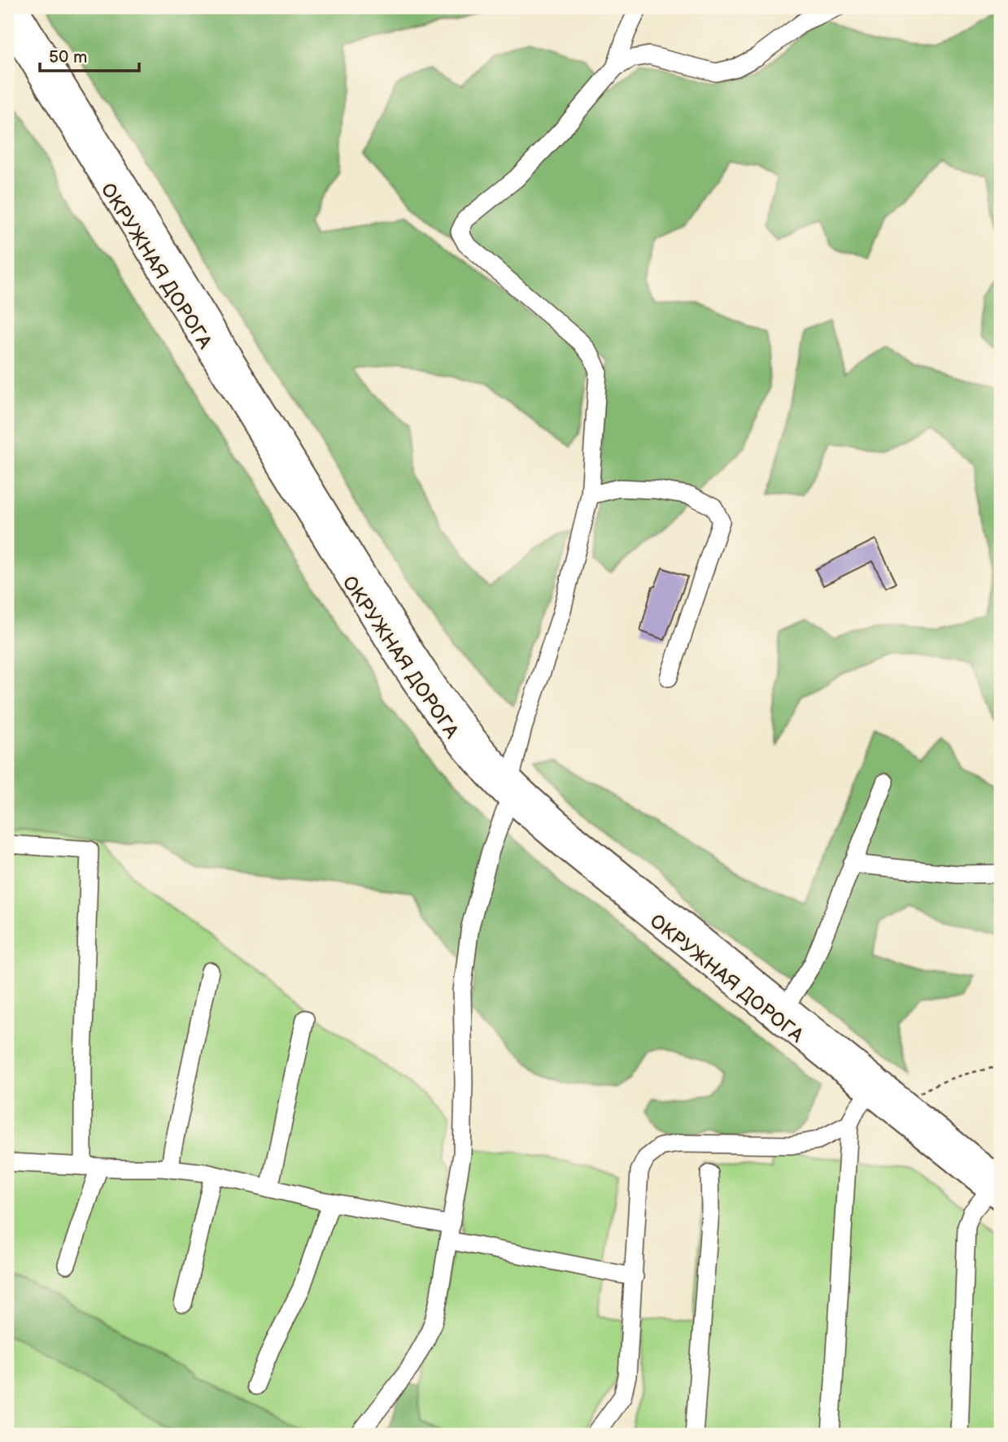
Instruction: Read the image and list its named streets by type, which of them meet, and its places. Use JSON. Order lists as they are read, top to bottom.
{
  "streets": {
    "main road": ["ОКРУЖНАЯ ДОРОГА"]
  },
  "scale_bar": "50 m"
}
